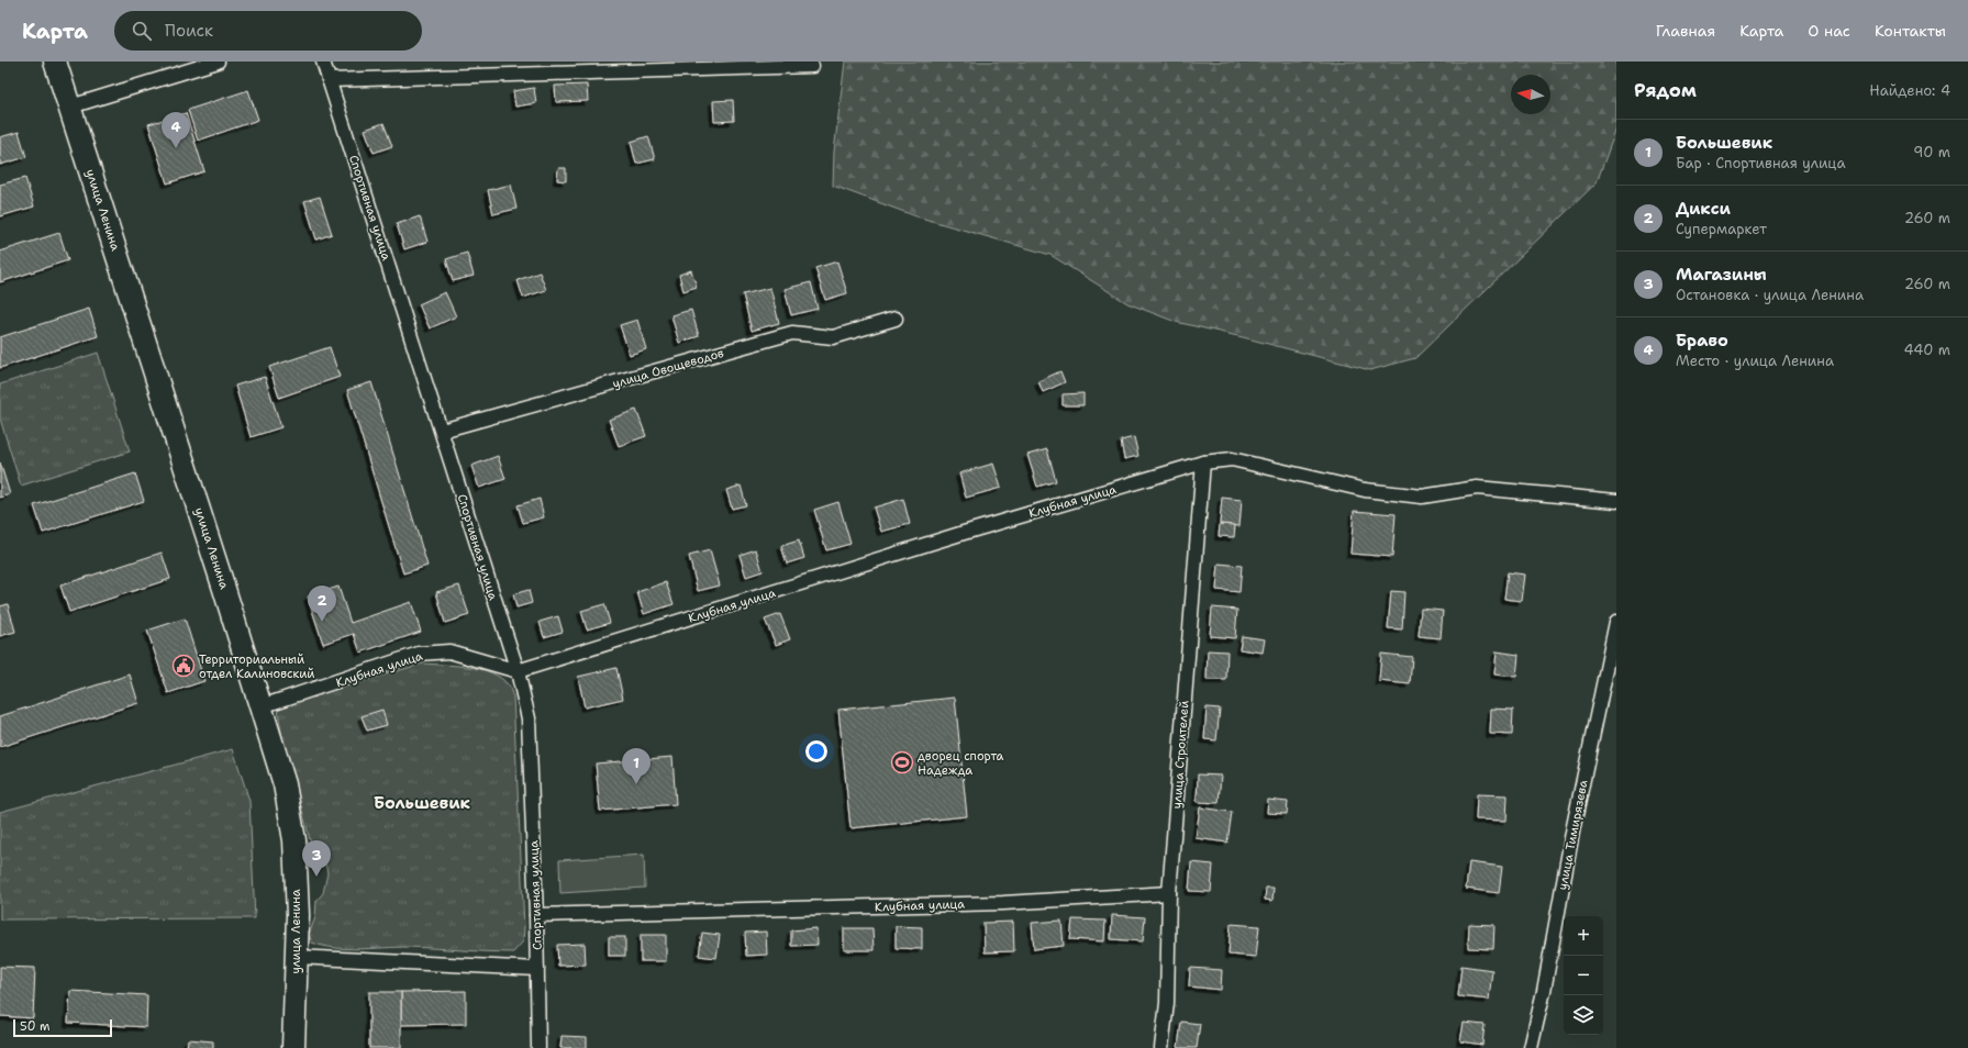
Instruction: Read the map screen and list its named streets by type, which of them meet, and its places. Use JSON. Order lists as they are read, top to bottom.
{
  "streets": {
    "main road": ["улица Ленина"],
    "street": [
      "Спортивная улица",
      "улица Овощеводов",
      "Клубная улица",
      "улица Строителей",
      "улица Тимирязева"
    ]
  },
  "crossings": [
    ["Спортивная улица", "улица Овощеводов"],
    ["Спортивная улица", "Клубная улица"],
    ["улица Ленина", "Клубная улица"],
    ["Клубная улица", "улица Строителей"]
  ],
  "districts": ["Большевик"],
  "places": {
    "public building": ["Территориальный отдел Калиновский"],
    "sports": ["дворец спорта Надежда"]
  },
  "scale_bar": "50 m",
  "north": "left",
  "page": {
    "header": "Карта",
    "search": "Поиск",
    "nav": [
      "Главная",
      "Карта",
      "О нас",
      "Контакты"
    ],
    "heading": ["Рядом", "Найдено: 4"],
    "pins": [
      "4",
      "2",
      "1",
      "3"
    ],
    "list": [
      {
        "mark": "1",
        "name": "Большевик",
        "note": "Бар · Спортивная улица",
        "value": "90 m"
      },
      {
        "mark": "2",
        "name": "Дикси",
        "note": "Супермаркет",
        "value": "260 m"
      },
      {
        "mark": "3",
        "name": "Магазины",
        "note": "Остановка · улица Ленина",
        "value": "260 m"
      },
      {
        "mark": "4",
        "name": "Браво",
        "note": "Место · улица Ленина",
        "value": "440 m"
      }
    ],
    "map_buttons": ["+", "−"],
    "scale": "50 m"
  }
}
